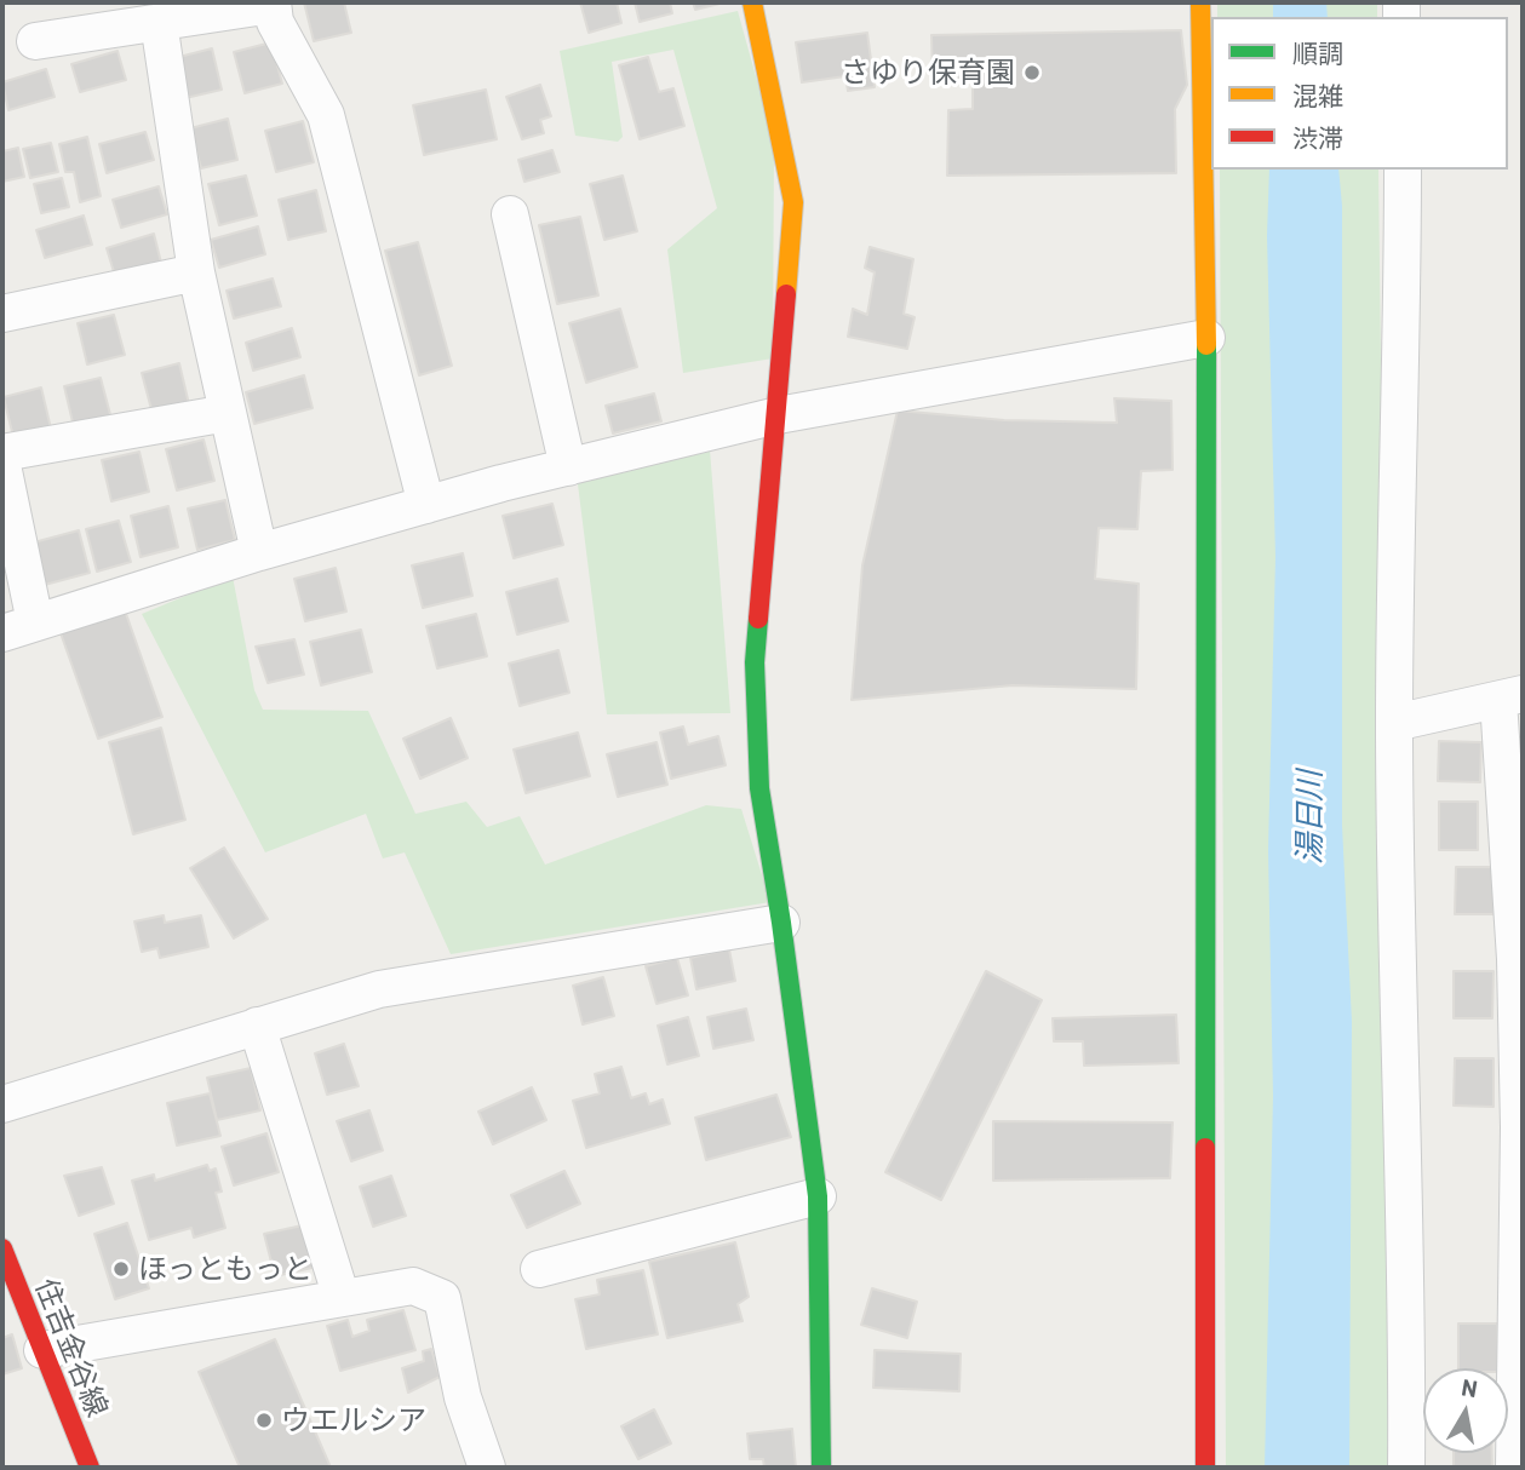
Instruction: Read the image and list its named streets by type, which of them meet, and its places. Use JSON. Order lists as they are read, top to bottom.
{
  "streets": {
    "street": ["住吉金谷線"]
  },
  "water": ["湯日川"],
  "places": ["さゆり保育園", "ほっともっと", "ウエルシア"],
  "legend": ["順調", "混雑", "渋滞"],
  "north": "top"
}
